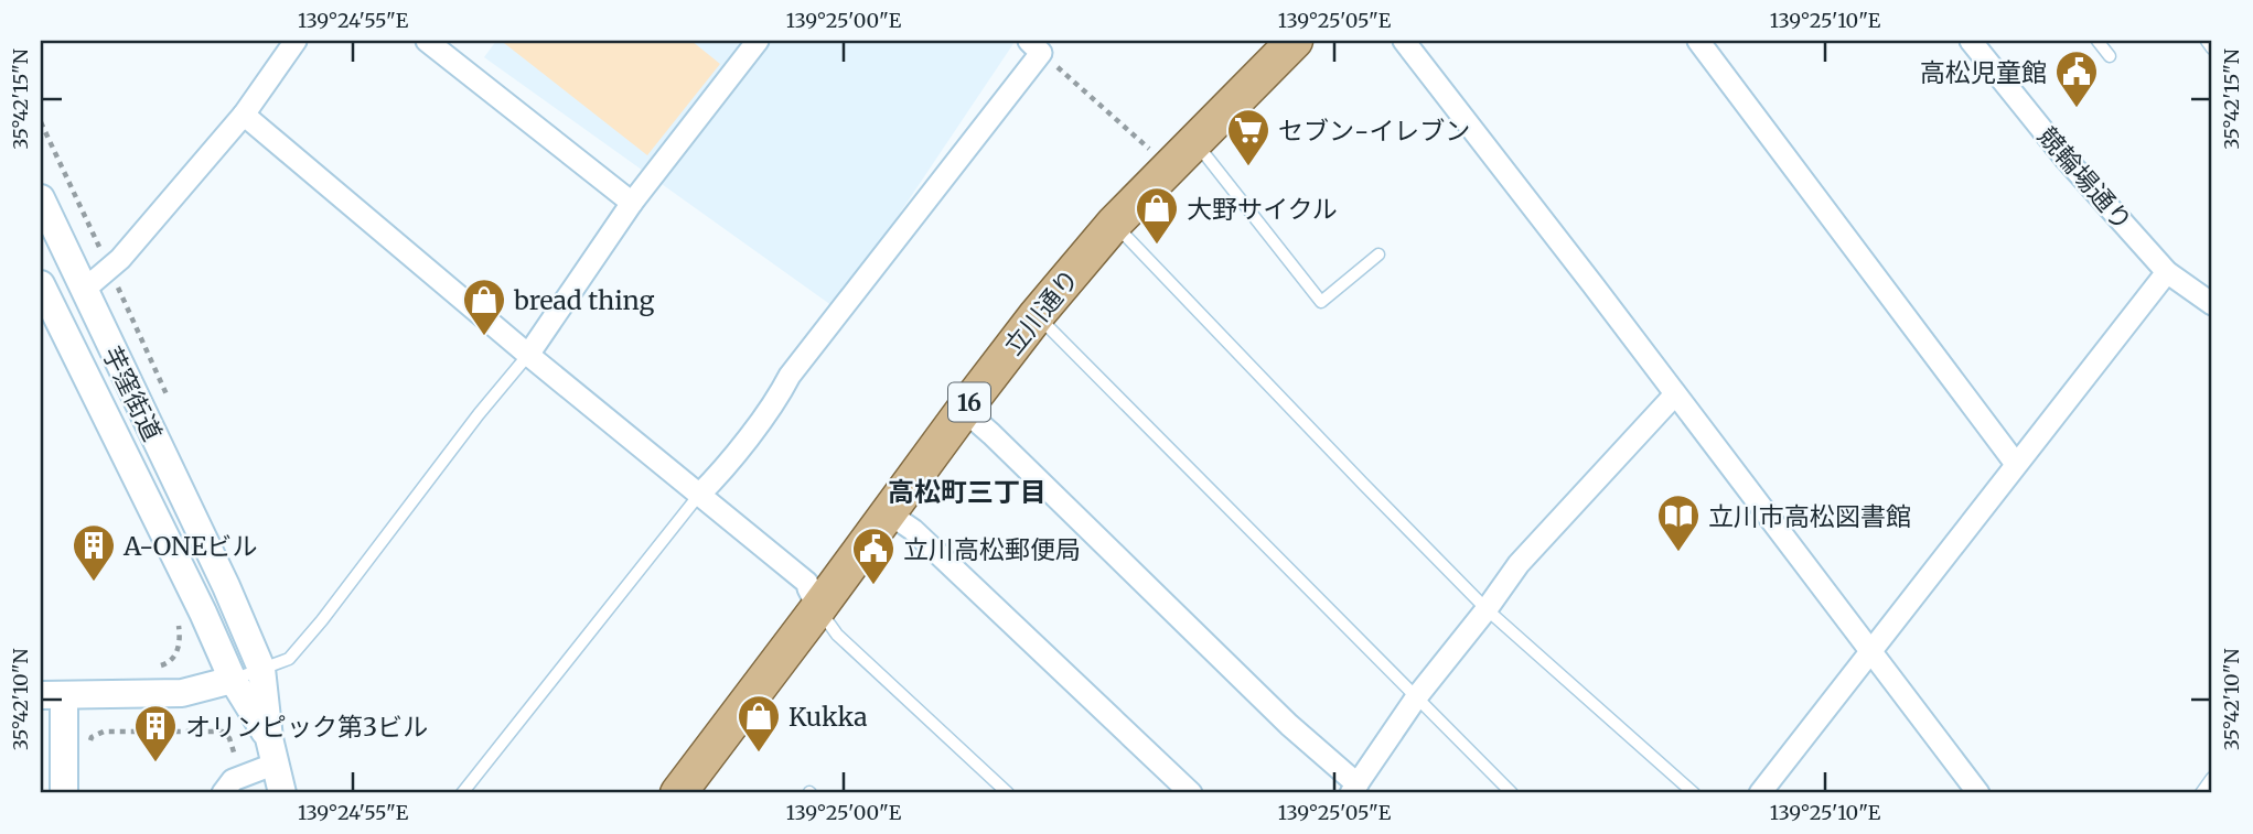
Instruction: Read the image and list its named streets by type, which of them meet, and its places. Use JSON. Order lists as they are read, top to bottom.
{
  "streets": {
    "main road": ["立川通り", "16"],
    "street": ["競輪場通り", "芋窪街道"]
  },
  "districts": ["高松町三丁目"],
  "places": {
    "public building": ["高松児童館", "立川高松郵便局"],
    "supermarket": ["セブン-イレブン"],
    "shop": ["大野サイクル", "bread thing", "Kukka"],
    "library": ["立川市高松図書館"],
    "building": ["A-ONEビル", "オリンピック第3ビル"]
  },
  "coordinates": [
    "139°24'55\"E",
    "139°25'00\"E",
    "139°25'05\"E",
    "139°25'10\"E",
    "35°42'15\"N",
    "35°42'10\"N"
  ]
}
